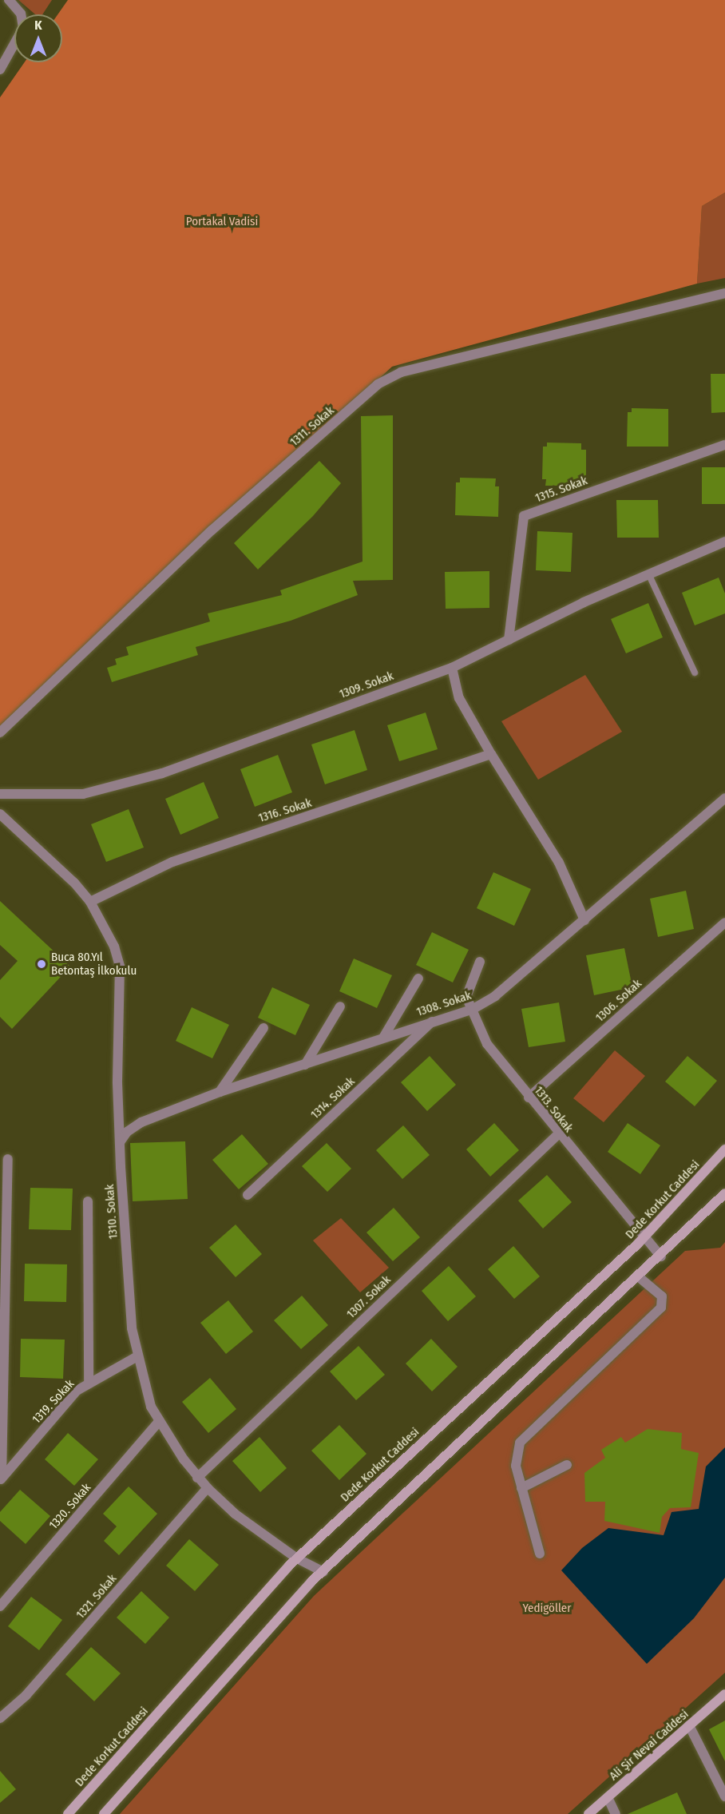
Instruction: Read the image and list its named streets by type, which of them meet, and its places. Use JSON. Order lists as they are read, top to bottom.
{
  "streets": {
    "main road": ["Dede Korkut Caddesi", "Ali Şir Nevai Caddesi"],
    "street": [
      "1311. Sokak",
      "1315. Sokak",
      "1309. Sokak",
      "1316. Sokak",
      "1306. Sokak",
      "1308. Sokak",
      "1314. Sokak",
      "1313. Sokak",
      "1310. Sokak",
      "1307. Sokak",
      "1319. Sokak",
      "1320. Sokak",
      "1321. Sokak"
    ]
  },
  "crossings": [
    ["1315. Sokak", "1309. Sokak"],
    ["1316. Sokak", "1310. Sokak"],
    ["1306. Sokak", "1313. Sokak"],
    ["1308. Sokak", "1314. Sokak"],
    ["1308. Sokak", "1313. Sokak"],
    ["1308. Sokak", "1310. Sokak"],
    ["1313. Sokak", "Dede Korkut Caddesi"],
    ["1313. Sokak", "1307. Sokak"],
    ["Dede Korkut Caddesi", "1310. Sokak"],
    ["1310. Sokak", "1307. Sokak"],
    ["1310. Sokak", "1319. Sokak"],
    ["1310. Sokak", "1320. Sokak"],
    ["1310. Sokak", "1321. Sokak"]
  ],
  "parks": ["Portakal Vadisi", "Yedigöller"],
  "places": ["Buca 80.Yıl Betontaş İlkokulu"],
  "north": "top"
}
